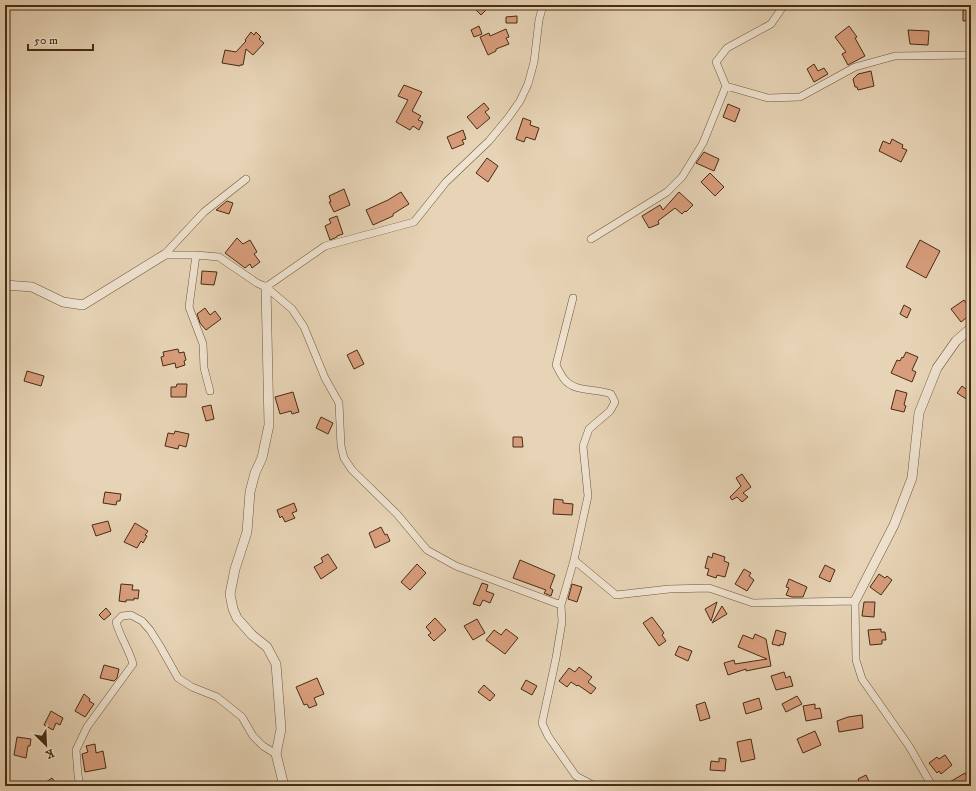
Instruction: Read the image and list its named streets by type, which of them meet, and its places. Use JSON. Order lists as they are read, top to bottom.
{
  "scale_bar": "50 m",
  "north": "bottom right"
}
